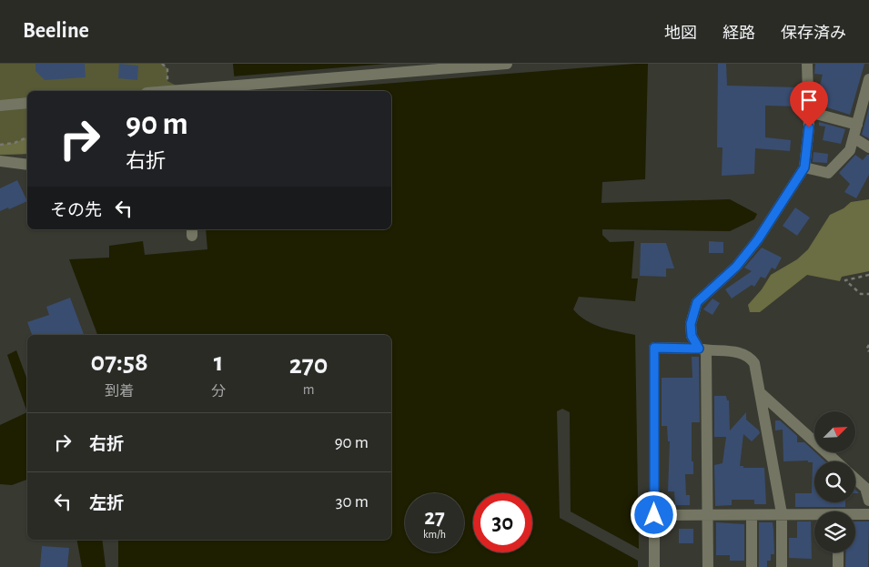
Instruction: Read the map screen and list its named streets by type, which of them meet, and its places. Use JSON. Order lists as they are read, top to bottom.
{
  "north": "top right",
  "page": {
    "header": "Beeline",
    "nav": ["地図", "経路", "保存済み"],
    "turn": ["90 m", "右折"],
    "then": "その先",
    "eta": [
      "07:58",
      "到着",
      "1",
      "分",
      "270",
      "m"
    ],
    "list": [
      {
        "name": "右折",
        "value": "90 m"
      },
      {
        "name": "左折",
        "value": "30 m"
      }
    ],
    "speed": "27 km/h",
    "limit": "30"
  }
}
